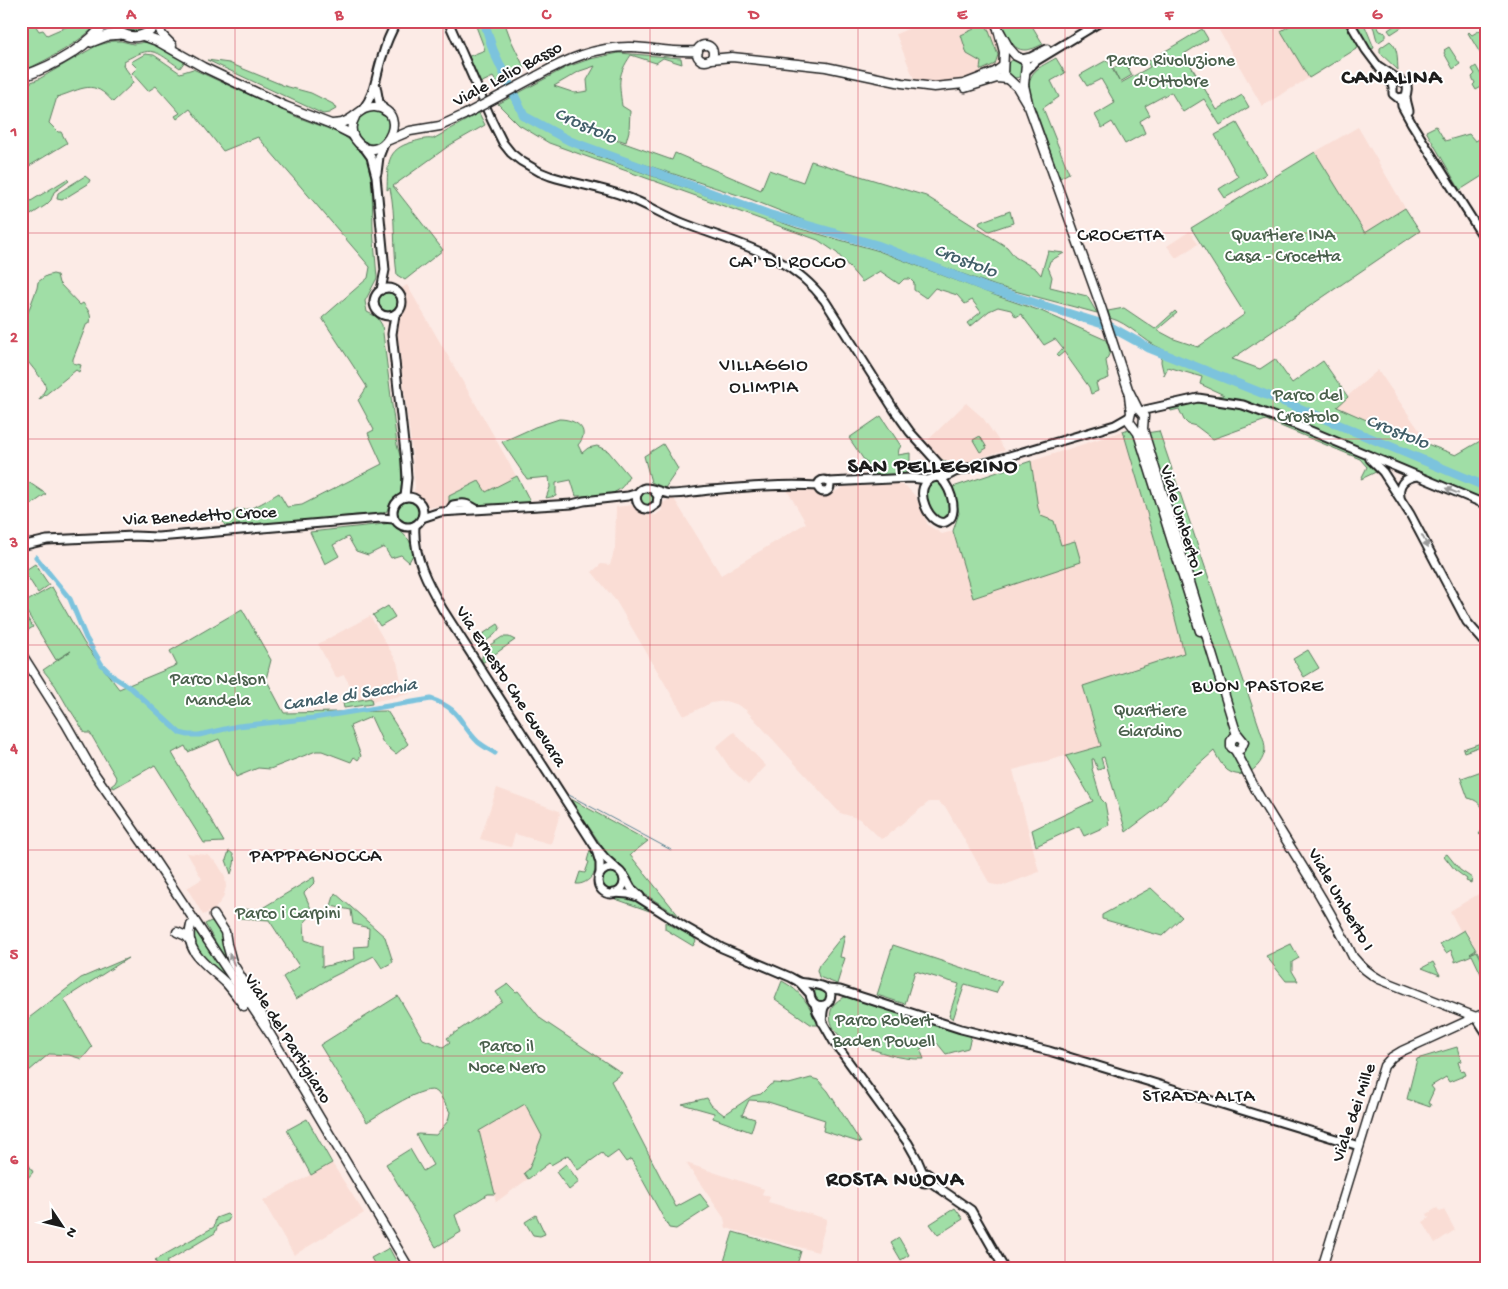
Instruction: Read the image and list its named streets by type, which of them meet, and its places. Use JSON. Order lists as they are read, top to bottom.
{
  "streets": {
    "main road": [
      "Viale Lelio Basso",
      "Viale Umberto I",
      "Viale del Partigiano",
      "Viale dei Mille"
    ],
    "street": ["Via Benedetto Croce", "Via Ernesto Che Guevara"]
  },
  "crossings": [
    ["Via Benedetto Croce", "Via Ernesto Che Guevara"],
    ["Viale Umberto I", "Viale dei Mille"]
  ],
  "districts": [
    "CANALINA",
    "CROCETTA",
    "CA' DI ROCCO",
    "VILLAGGIO OLIMPIA",
    "SAN PELLEGRINO",
    "BUON PASTORE",
    "PAPPAGNOCCA",
    "STRADA ALTA",
    "ROSTA NUOVA"
  ],
  "water": ["Crostolo", "Canale di Secchia"],
  "parks": [
    "Parco Rivoluzione d'Ottobre",
    "Quartiere INA Casa - Crocetta",
    "Parco del Crostolo",
    "Parco Nelson Mandela",
    "Quartiere Giardino",
    "Parco i Carpini",
    "Parco Robert Baden Powell",
    "Parco il Noce Nero"
  ],
  "north": "bottom right",
  "grid": {
    "columns": [
      "A",
      "B",
      "C",
      "D",
      "E",
      "F",
      "G"
    ],
    "rows": [
      "1",
      "2",
      "3",
      "4",
      "5",
      "6"
    ]
  }
}
